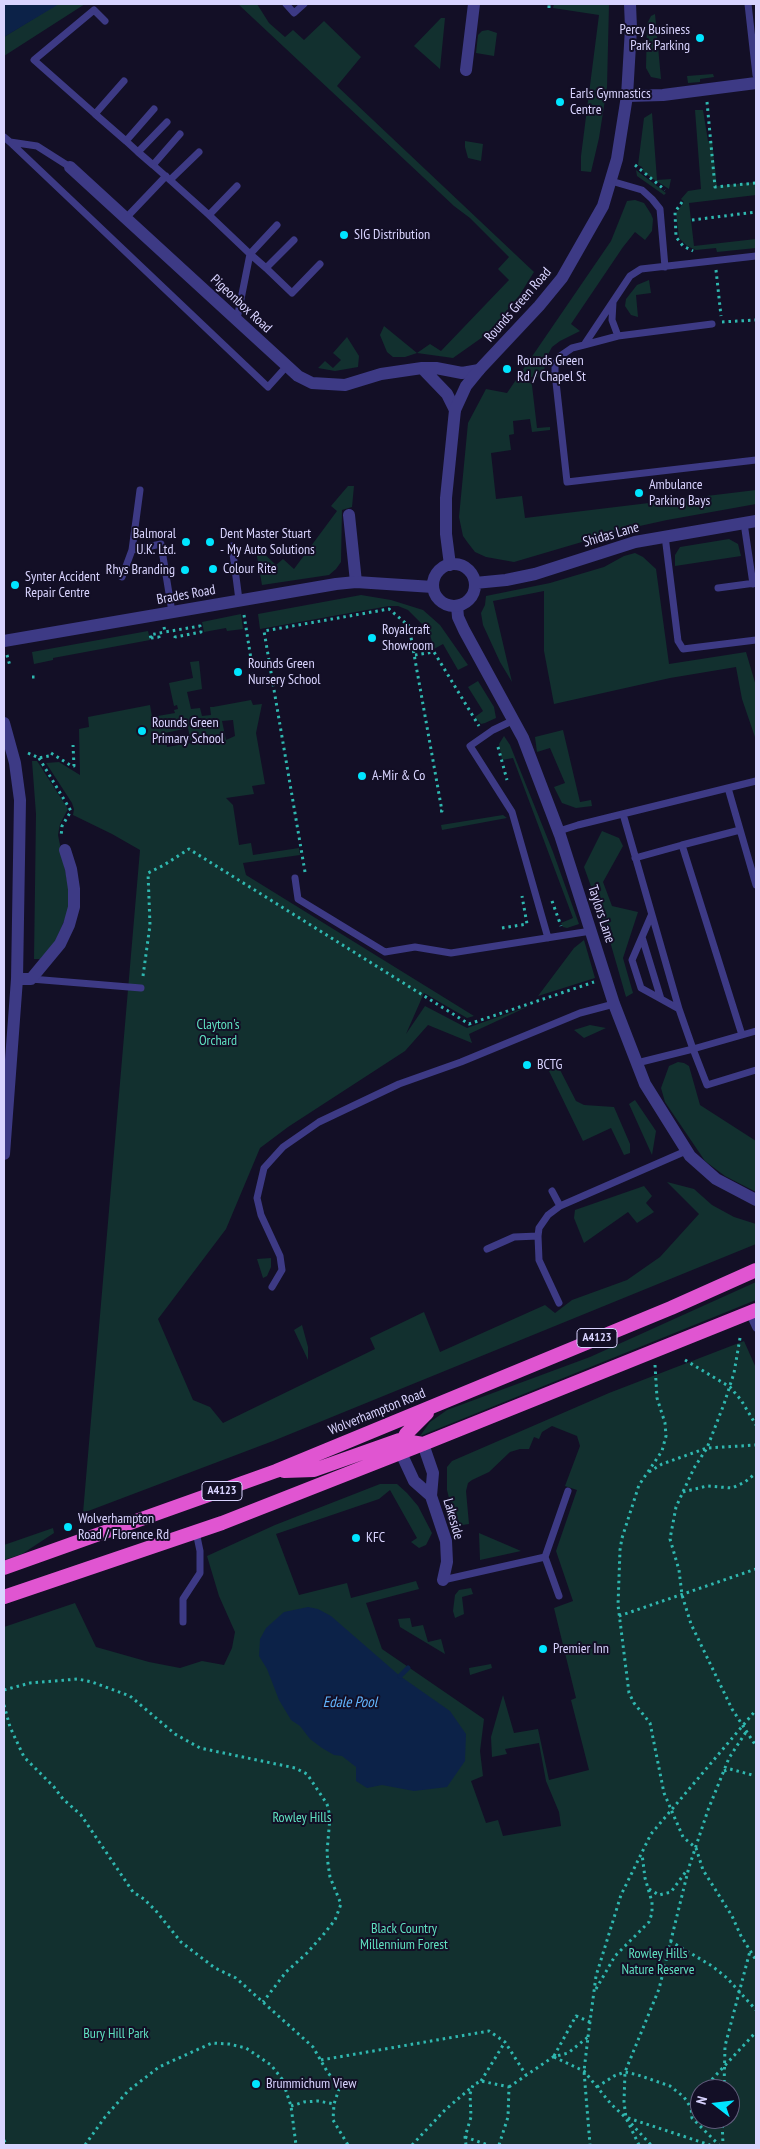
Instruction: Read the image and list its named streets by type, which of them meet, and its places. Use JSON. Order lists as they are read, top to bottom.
{
  "streets": {
    "highway": ["A4123", "Wolverhampton Road"],
    "street": [
      "Pigeonbox Road",
      "Rounds Green Road",
      "Shidas Lane",
      "Brades Road",
      "Taylors Lane",
      "Lakeside"
    ]
  },
  "crossings": [
    ["Pigeonbox Road", "Rounds Green Road"],
    ["Rounds Green Road", "Shidas Lane"],
    ["Rounds Green Road", "Brades Road"],
    ["Rounds Green Road", "Taylors Lane"],
    ["Shidas Lane", "Brades Road"],
    ["Shidas Lane", "Taylors Lane"],
    ["Brades Road", "Taylors Lane"],
    ["A4123", "Lakeside"]
  ],
  "water": ["Edale Pool"],
  "parks": [
    "Clayton's Orchard",
    "Rowley Hills",
    "Black Country Millennium Forest",
    "Rowley Hills Nature Reserve",
    "Bury Hill Park"
  ],
  "places": [
    "Percy Business Park Parking",
    "Earls Gymnastics Centre",
    "SIG Distribution",
    "Rounds Green Rd / Chapel St",
    "Ambulance Parking Bays",
    "Balmoral U.K. Ltd.",
    "Dent Master Stuart - My Auto Solutions",
    "Colour Rite",
    "Rhys Branding",
    "Synter Accident Repair Centre",
    "Royalcraft Showroom",
    "Rounds Green Nursery School",
    "Rounds Green Primary School",
    "A-Mir & Co",
    "BCTG",
    "Wolverhampton Road / Florence Rd",
    "KFC",
    "Premier Inn",
    "Brummichum View"
  ],
  "north": "left"
}
